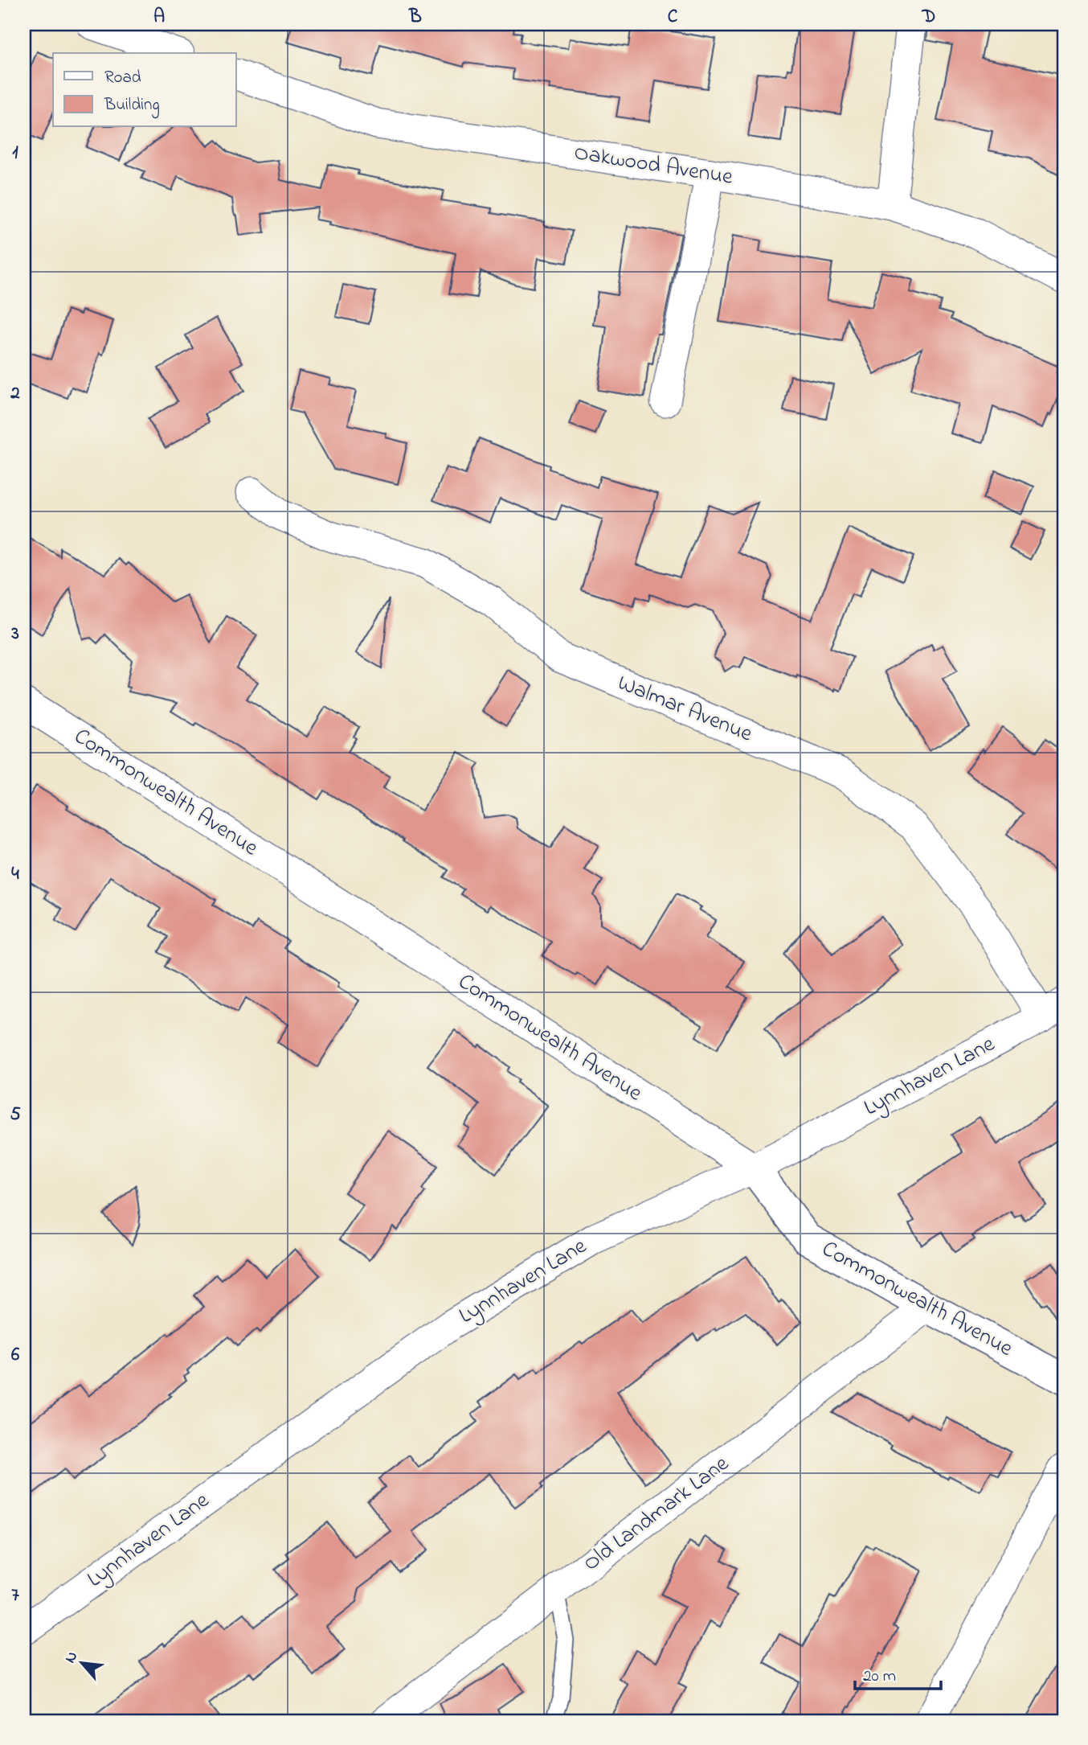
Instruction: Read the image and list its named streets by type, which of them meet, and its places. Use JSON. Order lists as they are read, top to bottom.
{
  "streets": {
    "street": [
      "Oakwood Avenue",
      "Walmar Avenue",
      "Commonwealth Avenue",
      "Lynnhaven Lane",
      "Old Landmark Lane"
    ]
  },
  "crossings": [
    ["Walmar Avenue", "Lynnhaven Lane"],
    ["Commonwealth Avenue", "Lynnhaven Lane"],
    ["Commonwealth Avenue", "Old Landmark Lane"]
  ],
  "legend": ["Road", "Building"],
  "scale_bar": "20 m",
  "north": "top left",
  "grid": {
    "columns": [
      "A",
      "B",
      "C",
      "D"
    ],
    "rows": [
      "1",
      "2",
      "3",
      "4",
      "5",
      "6",
      "7"
    ]
  }
}
